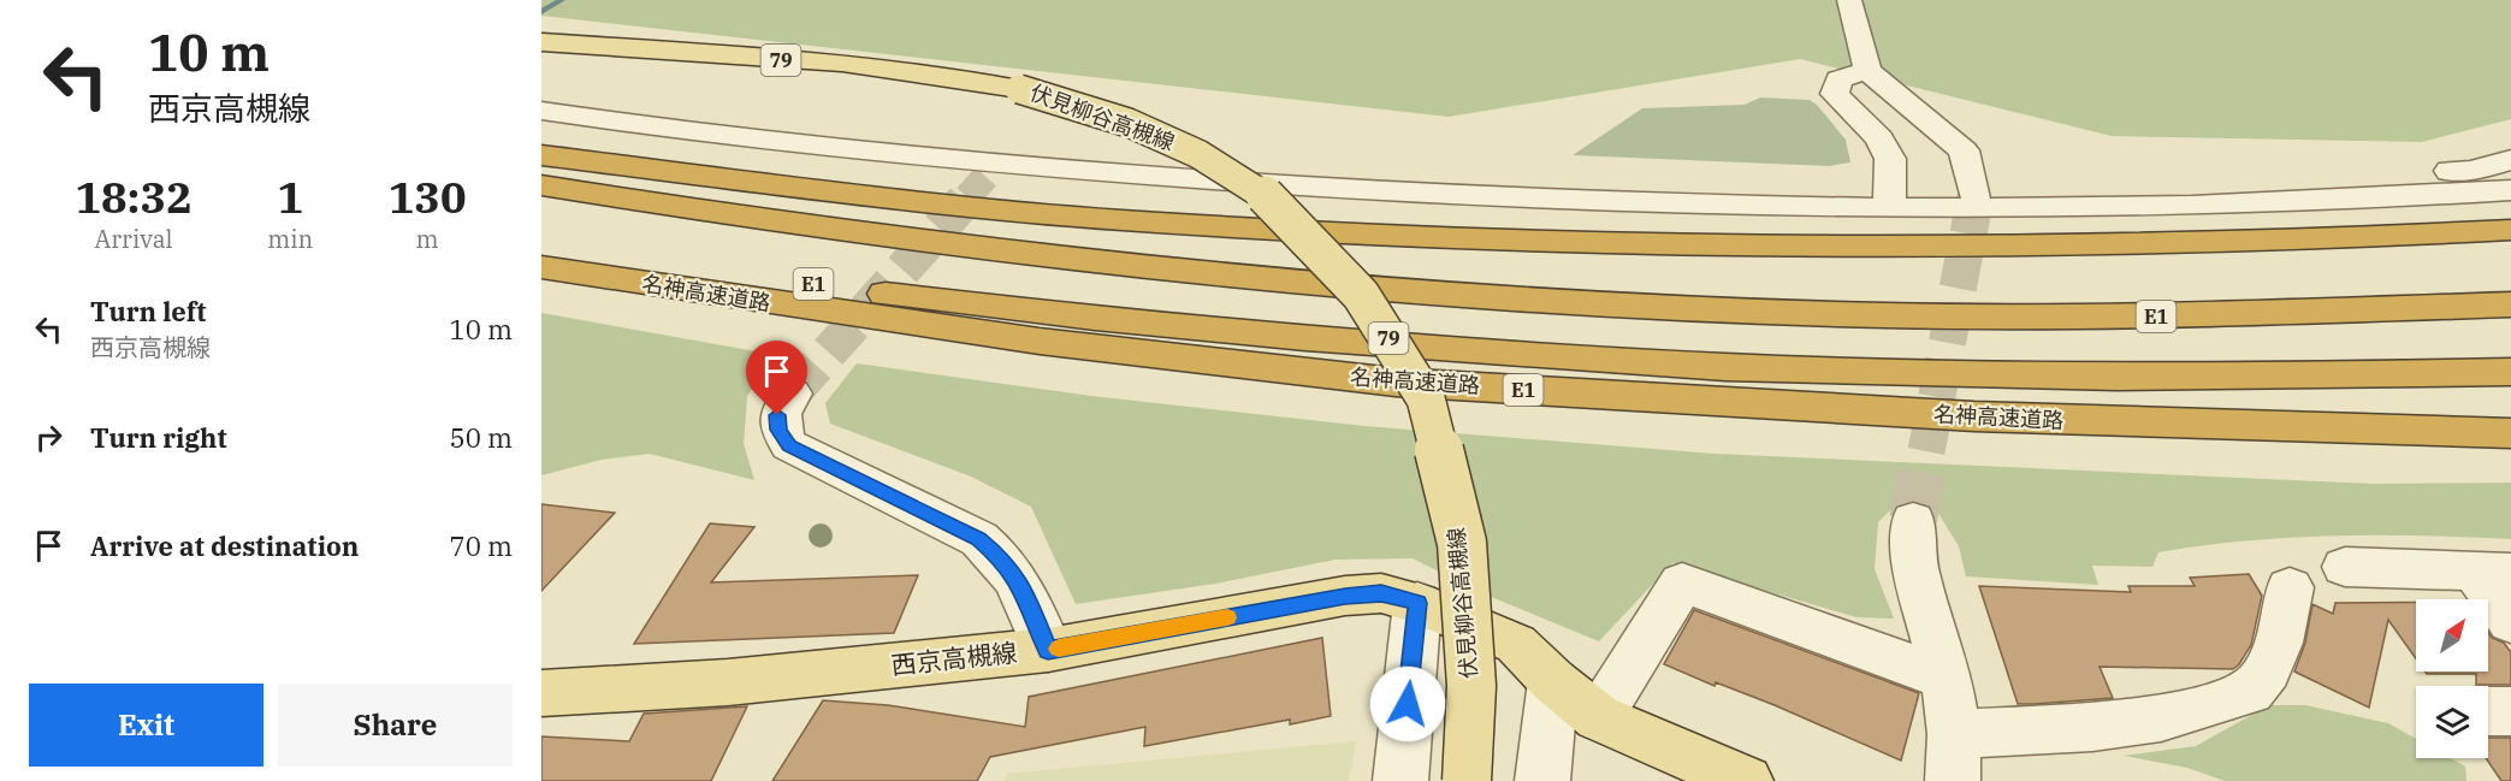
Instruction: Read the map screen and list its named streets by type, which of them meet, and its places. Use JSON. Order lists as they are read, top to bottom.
{
  "streets": {
    "highway": ["E1", "名神高速道路"],
    "main road": ["79", "伏見柳谷高槻線", "西京高槻線"]
  },
  "north": "top right",
  "page": {
    "turn": ["10 m", "西京高槻線"],
    "eta": [
      "18:32",
      "Arrival",
      "1",
      "min",
      "130",
      "m"
    ],
    "list": [
      {
        "name": "Turn left",
        "note": "西京高槻線",
        "value": "10 m"
      },
      {
        "name": "Turn right",
        "value": "50 m"
      },
      {
        "name": "Arrive at destination",
        "value": "70 m"
      }
    ],
    "buttons": ["Exit", "Share"]
  }
}
